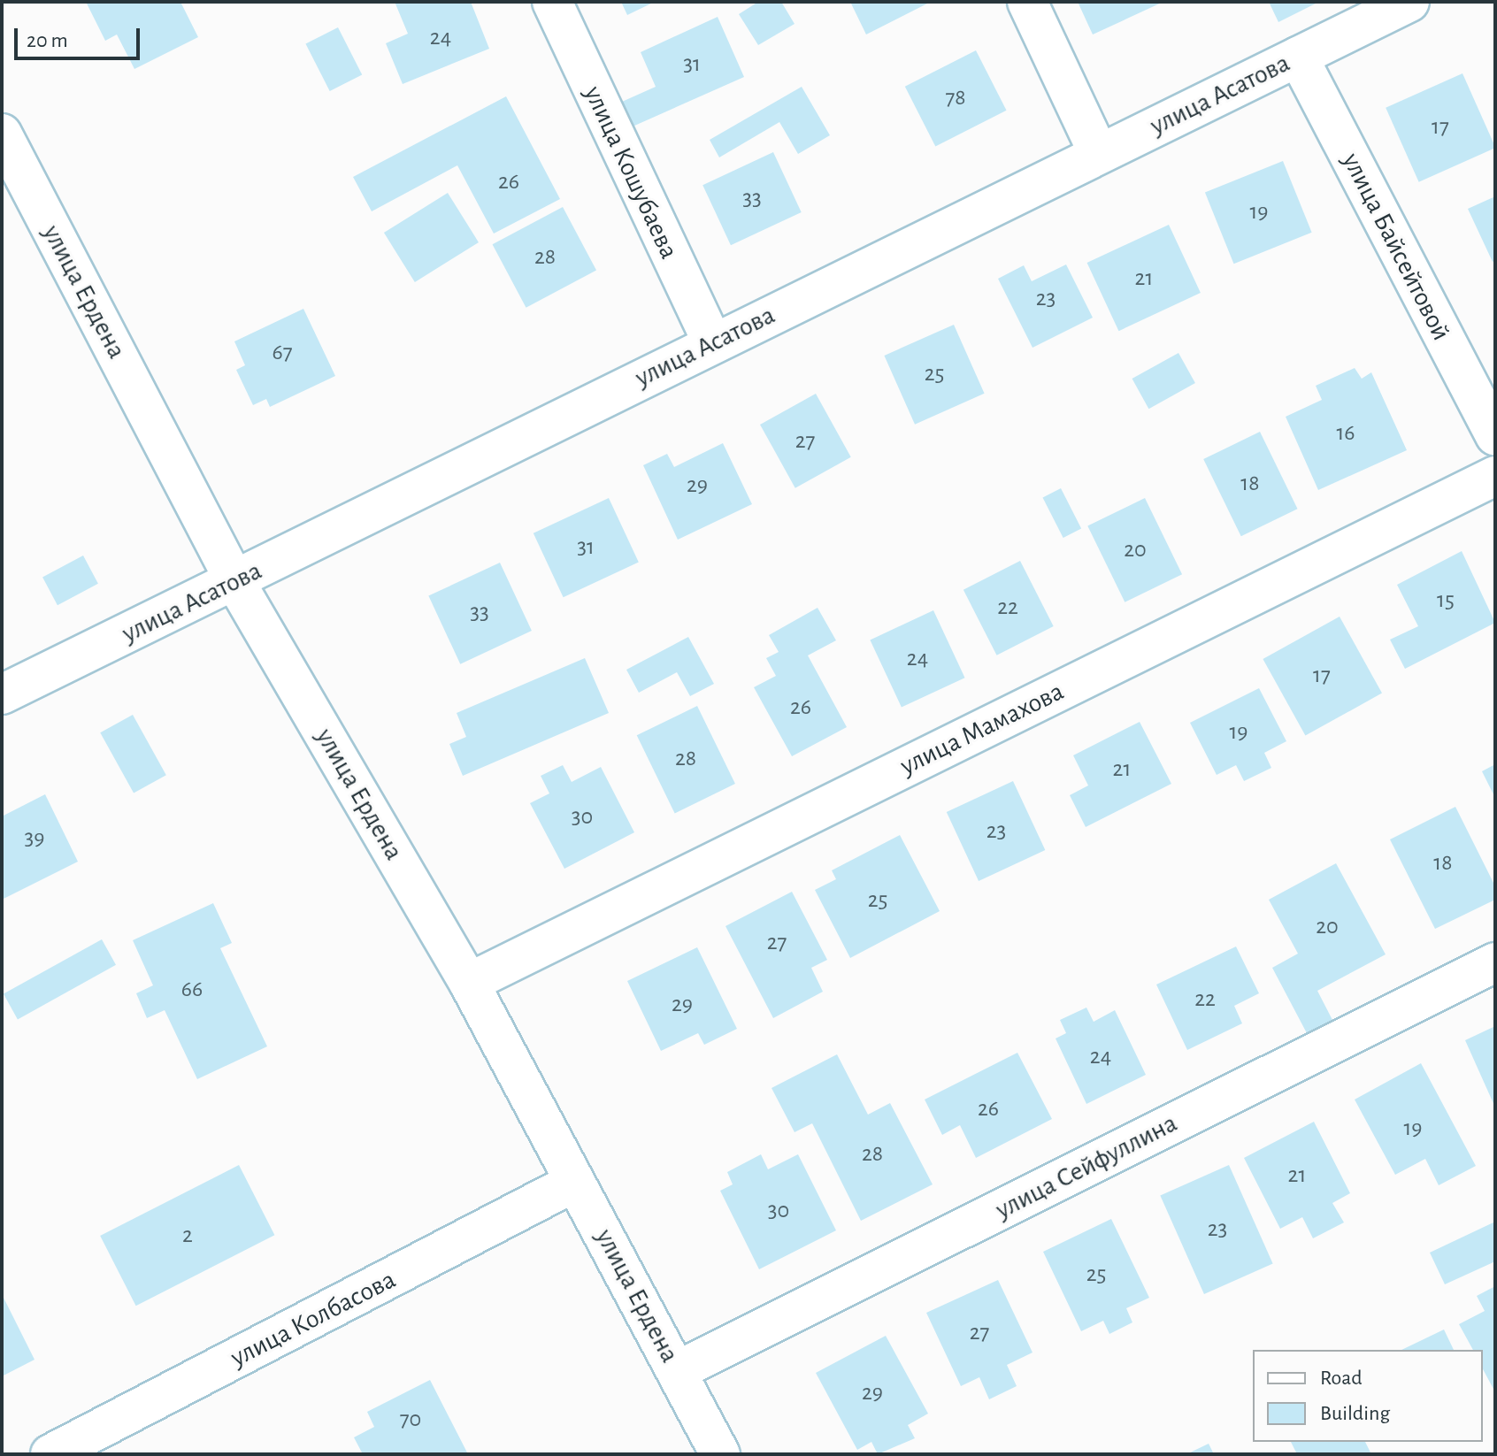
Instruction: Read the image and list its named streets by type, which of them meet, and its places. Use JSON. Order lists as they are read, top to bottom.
{
  "streets": {
    "street": [
      "улица Асатова",
      "улица Кошубаева",
      "улица Байсейтовой",
      "улица Ердена",
      "улица Мамахова",
      "улица Сейфуллина",
      "улица Колбасова"
    ]
  },
  "crossings": [
    ["улица Асатова", "улица Кошубаева"],
    ["улица Асатова", "улица Байсейтовой"],
    ["улица Асатова", "улица Ердена"],
    ["улица Ердена", "улица Мамахова"],
    ["улица Ердена", "улица Сейфуллина"],
    ["улица Ердена", "улица Колбасова"]
  ],
  "house_numbers": [
    "24",
    "31",
    "78",
    "17",
    "26",
    "33",
    "19",
    "28",
    "21",
    "23",
    "67",
    "25",
    "16",
    "27",
    "18",
    "29",
    "31",
    "20",
    "15",
    "22",
    "33",
    "24",
    "17",
    "26",
    "19",
    "28",
    "21",
    "30",
    "23",
    "39",
    "18",
    "25",
    "20",
    "27",
    "66",
    "22",
    "29",
    "24",
    "26",
    "19",
    "28",
    "21",
    "30",
    "23",
    "2",
    "25",
    "27",
    "29",
    "70"
  ],
  "legend": ["Road", "Building"],
  "scale_bar": "20 m"
}
